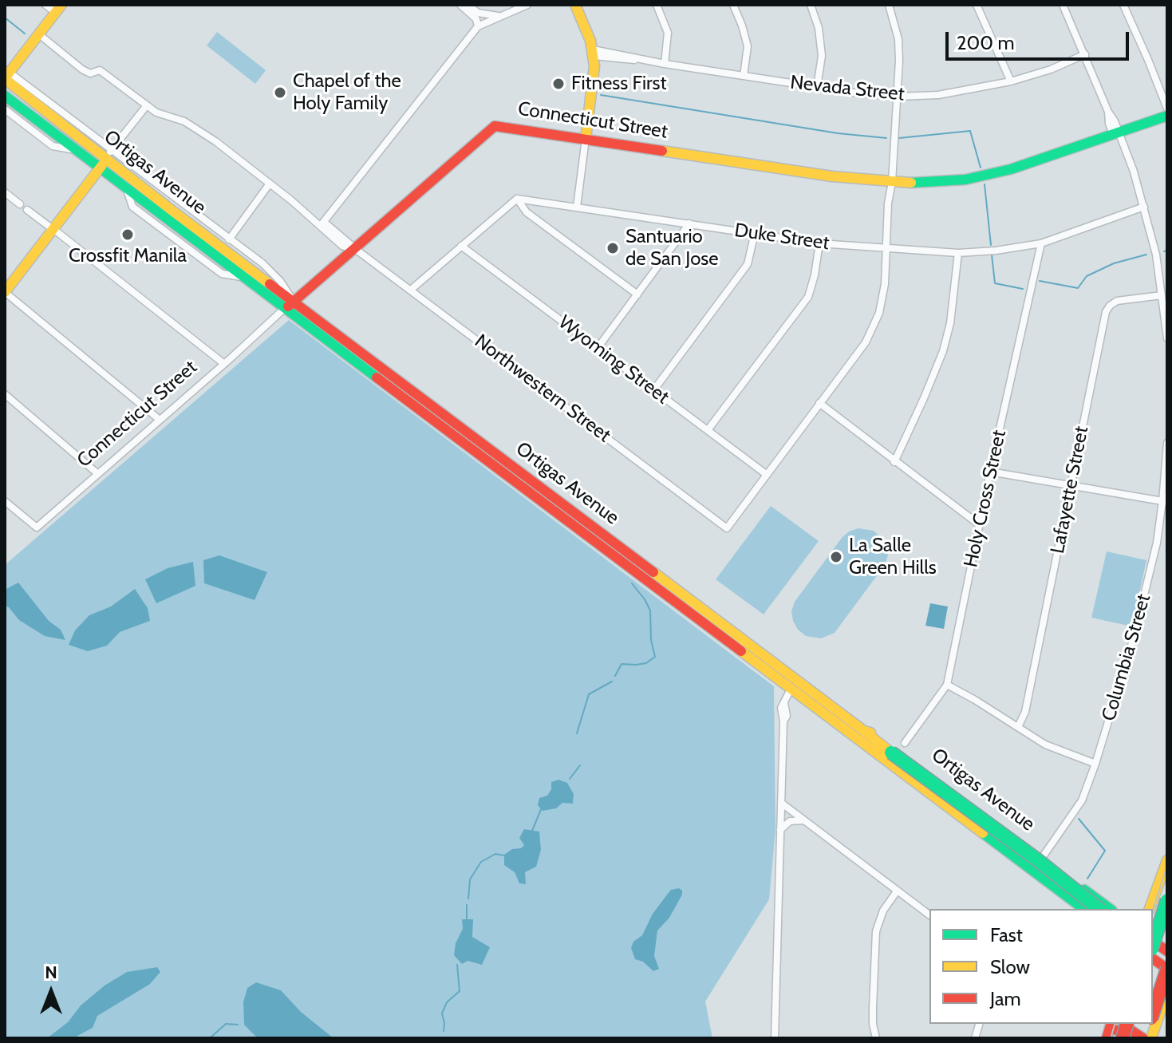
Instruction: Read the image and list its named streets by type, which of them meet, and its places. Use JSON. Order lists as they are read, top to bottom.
{
  "streets": {
    "main road": ["Connecticut Street", "Ortigas Avenue"],
    "street": [
      "Nevada Street",
      "Duke Street",
      "Wyoming Street",
      "Northwestern Street",
      "Lafayette Street",
      "Holy Cross Street",
      "Columbia Street"
    ]
  },
  "crossings": [
    ["Connecticut Street", "Ortigas Avenue"],
    ["Connecticut Street", "Northwestern Street"],
    ["Ortigas Avenue", "Columbia Street"],
    ["Duke Street", "Holy Cross Street"],
    ["Wyoming Street", "Northwestern Street"]
  ],
  "places": [
    "Fitness First",
    "Chapel of the Holy Family",
    "Crossfit Manila",
    "Santuario de San Jose",
    "La Salle Green Hills"
  ],
  "legend": ["Fast", "Slow", "Jam"],
  "scale_bar": "200 m",
  "north": "top"
}
